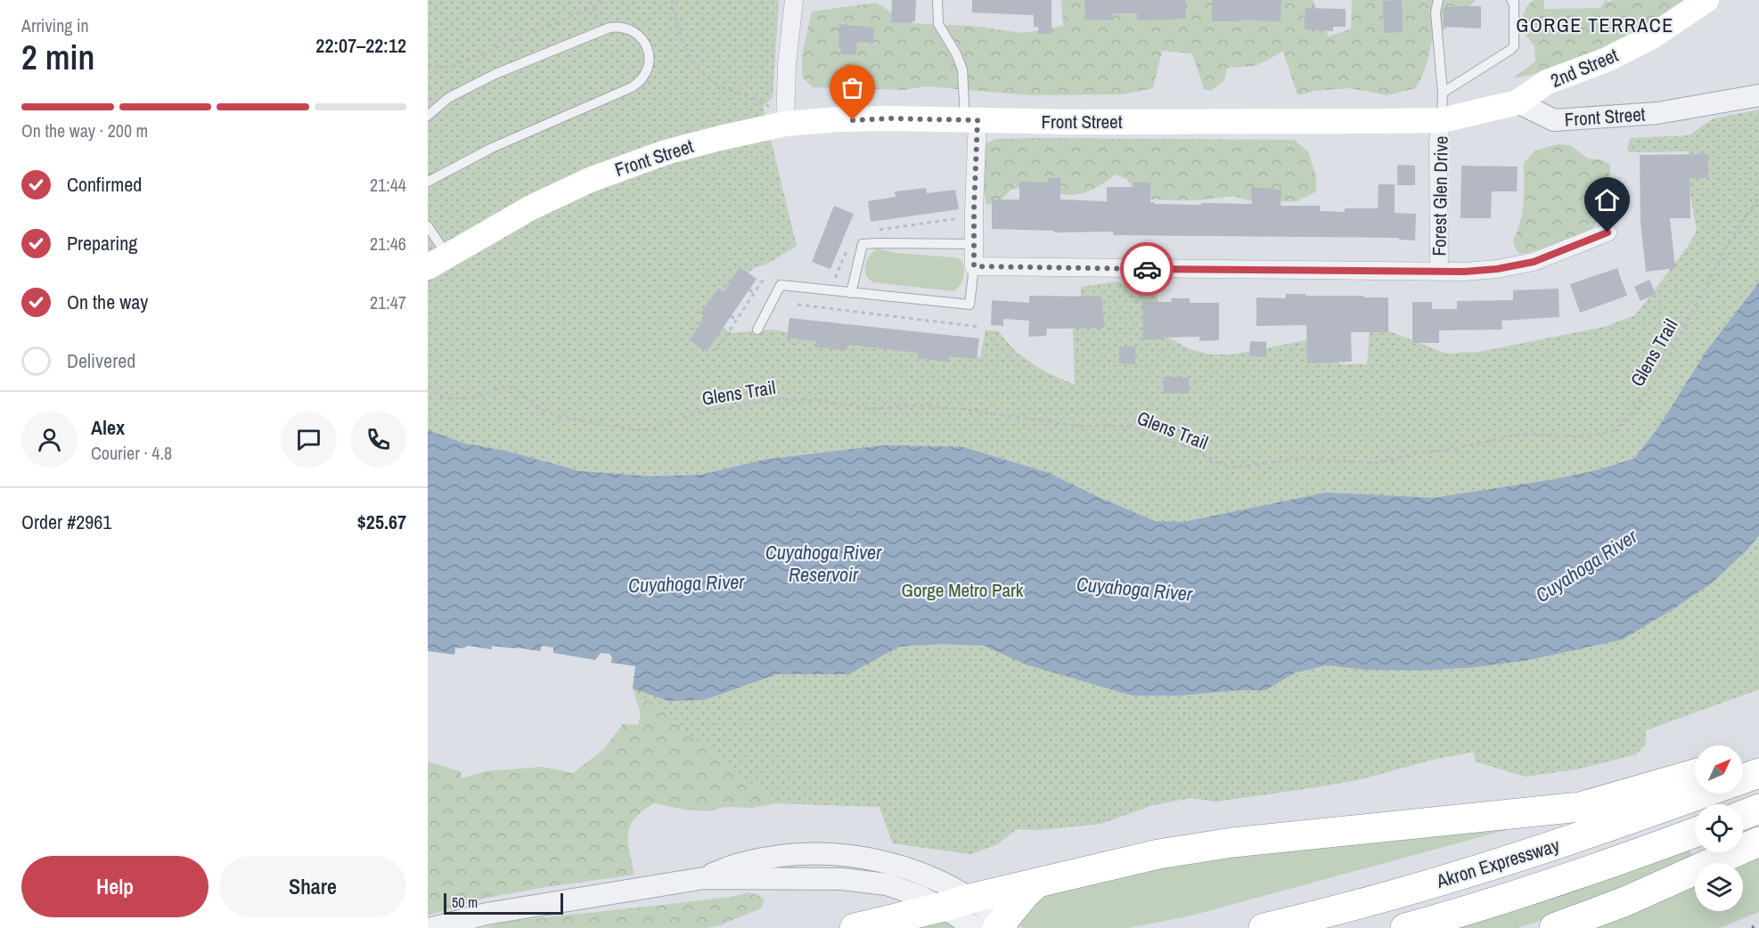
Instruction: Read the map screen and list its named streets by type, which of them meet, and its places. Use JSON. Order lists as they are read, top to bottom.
{
  "streets": {
    "highway": ["Akron Expressway"],
    "main road": ["2nd Street", "Front Street"],
    "street": ["Forest Glen Drive"],
    "path": ["Glens Trail"]
  },
  "crossings": [
    ["2nd Street", "Front Street"],
    ["Front Street", "Forest Glen Drive"]
  ],
  "districts": ["GORGE TERRACE"],
  "water": ["Cuyahoga River Reservoir", "Cuyahoga River"],
  "parks": ["Gorge Metro Park"],
  "scale_bar": "50 m",
  "north": "top right",
  "page": {
    "heading": ["2 min", "Arriving in", "22:07–22:12"],
    "panel": [
      "Alex",
      "Courier · 4.8",
      "Order #2961",
      "$25.67"
    ],
    "bar": "On the way · 200 m",
    "list": [
      ["Confirmed", "21:44"],
      ["Preparing", "21:46"],
      ["On the way", "21:47"],
      "Delivered"
    ],
    "buttons": ["Help", "Share"],
    "scale": "50 m"
  }
}
